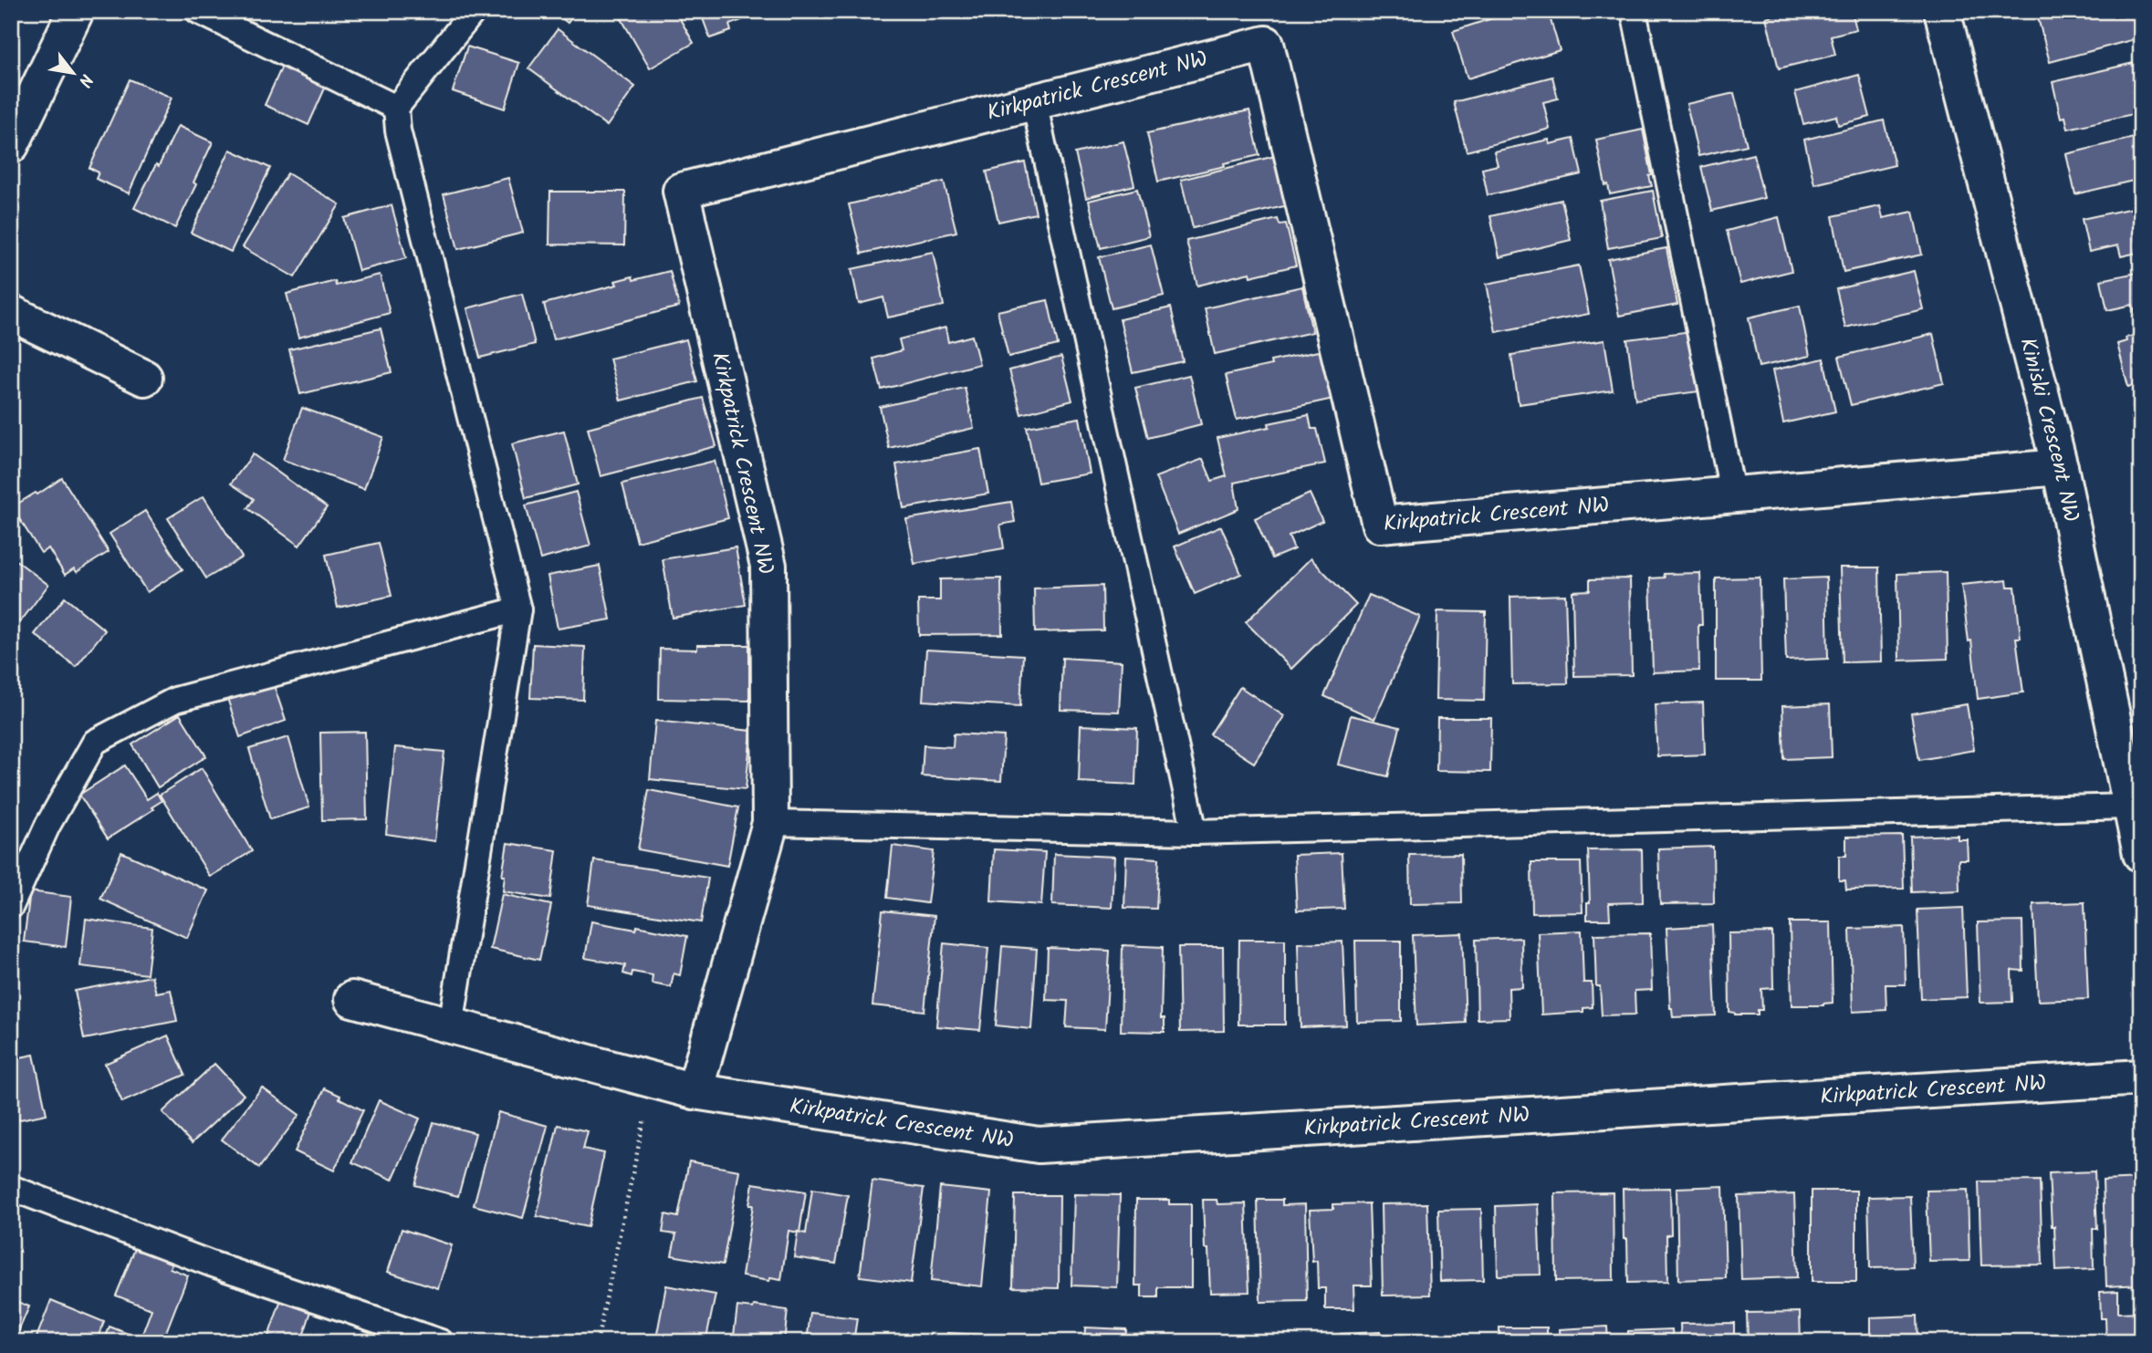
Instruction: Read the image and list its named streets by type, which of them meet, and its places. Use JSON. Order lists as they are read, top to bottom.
{
  "streets": {
    "street": ["Kirkpatrick Crescent NW", "Kiniski Crescent NW"]
  },
  "crossings": [
    ["Kirkpatrick Crescent NW", "Kiniski Crescent NW"]
  ],
  "north": "bottom right"
}
